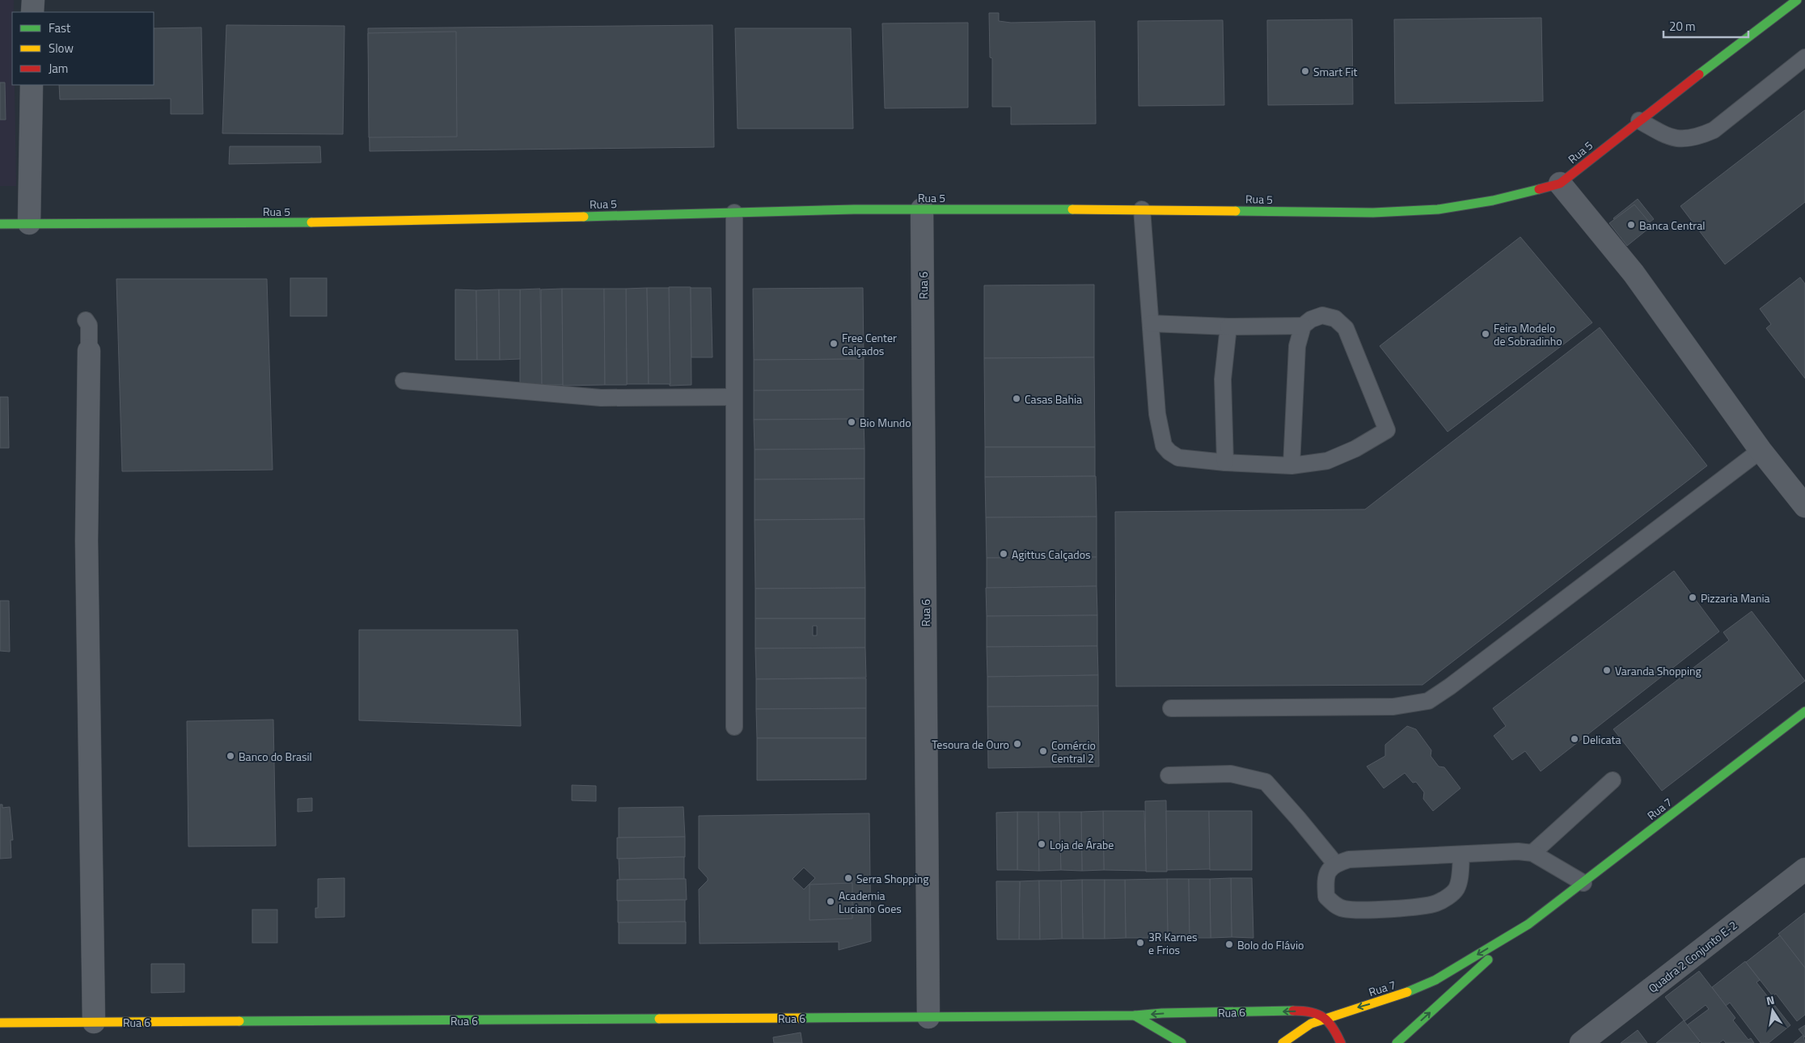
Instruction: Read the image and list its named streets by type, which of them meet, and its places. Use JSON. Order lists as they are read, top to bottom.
{
  "streets": {
    "street": [
      "Rua 5",
      "Rua 6",
      "Rua 7",
      "Quadra 2 Conjunto E-2"
    ]
  },
  "crossings": [
    ["Rua 5", "Rua 6"],
    ["Rua 6", "Rua 7"]
  ],
  "places": [
    "Smart Fit",
    "Banca Central",
    "Feira Modelo de Sobradinho",
    "Free Center Calçados",
    "Casas Bahia",
    "Bio Mundo",
    "Agittus Calçados",
    "Pizzaria Mania",
    "Varanda Shopping",
    "Delicata",
    "Tesoura de Ouro",
    "Comércio Central 2",
    "Banco do Brasil",
    "Loja de Árabe",
    "Serra Shopping",
    "Academia Luciano Goes",
    "3R Karnes e Frios",
    "Bolo do Flávio"
  ],
  "legend": ["Fast", "Slow", "Jam"],
  "scale_bar": "20 m",
  "north": "top"
}
